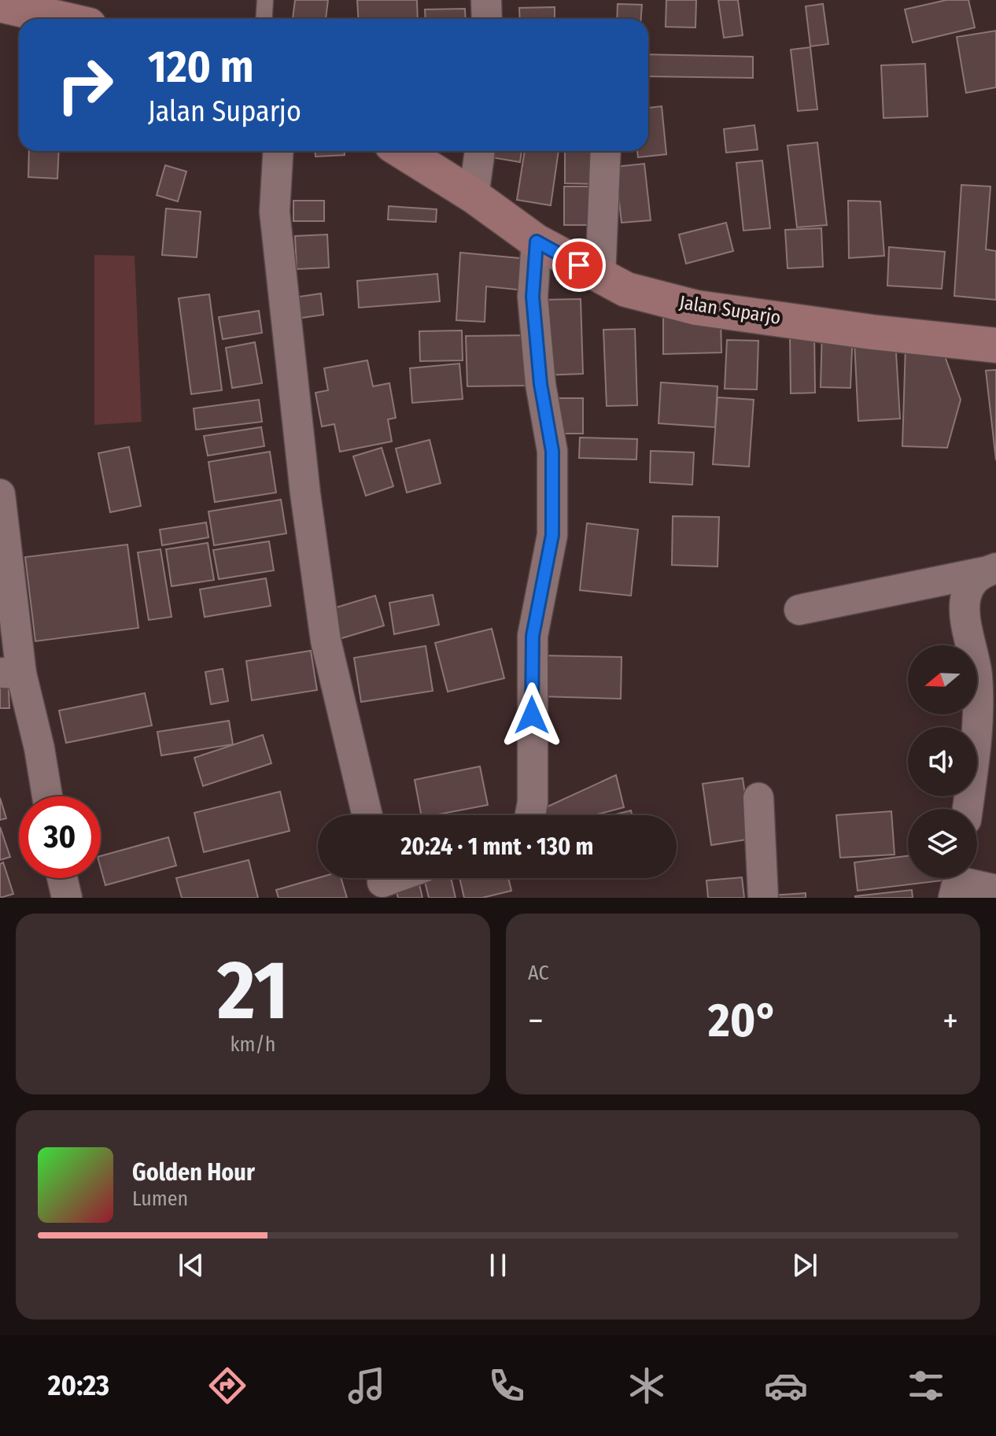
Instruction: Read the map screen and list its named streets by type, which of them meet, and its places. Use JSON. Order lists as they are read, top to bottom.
{
  "streets": {
    "main road": ["Jalan Suparjo"]
  },
  "north": "left",
  "page": {
    "turn": ["120 m", "Jalan Suparjo"],
    "limit": "30",
    "trip": "20:24 · 1 mnt · 130 m",
    "tile": [
      ["21", "km/h"],
      "AC"
    ],
    "heat": ["−", "20°", "+"],
    "song": ["Golden Hour", "Lumen"],
    "tabs": "20:23"
  }
}
